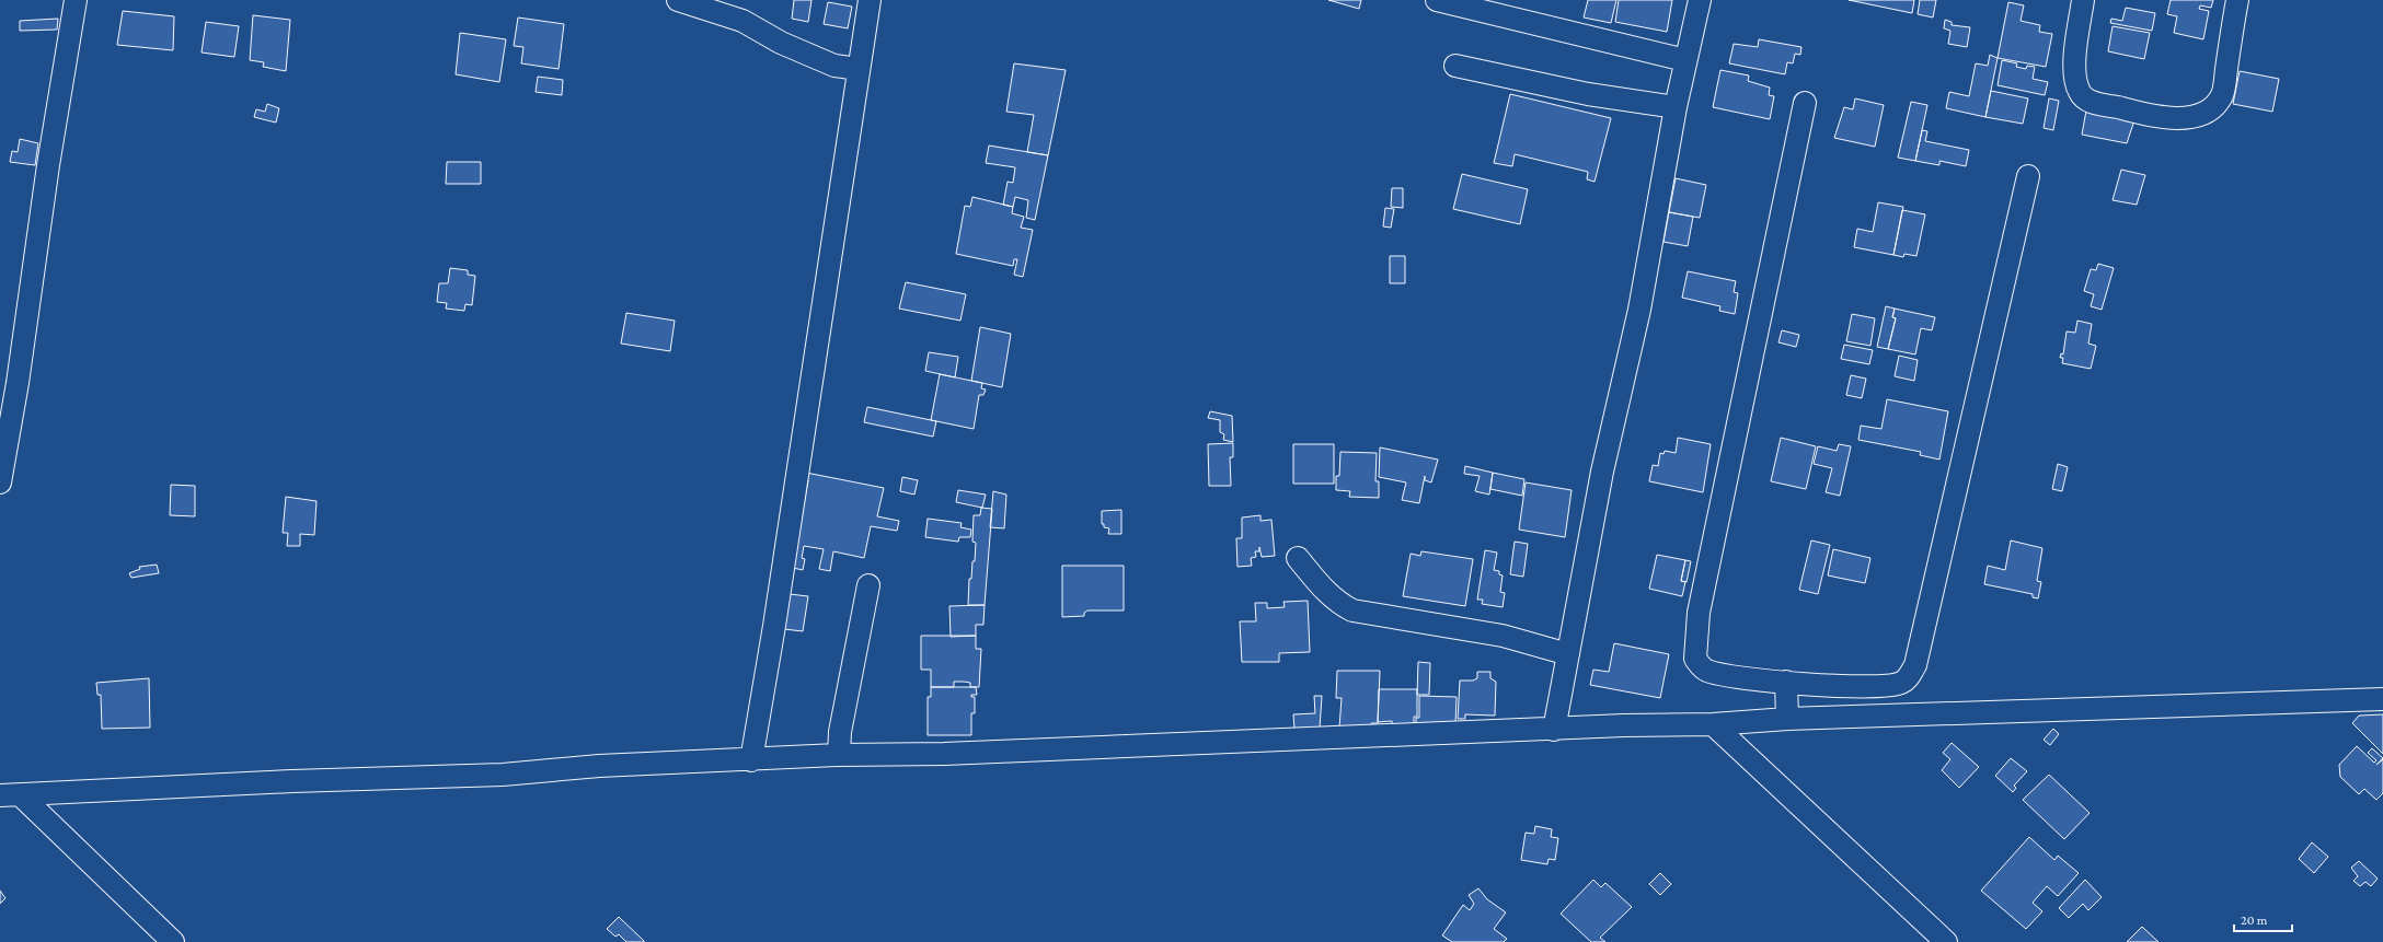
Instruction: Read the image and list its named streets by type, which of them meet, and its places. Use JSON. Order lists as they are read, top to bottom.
{
  "scale_bar": "20 m"
}
